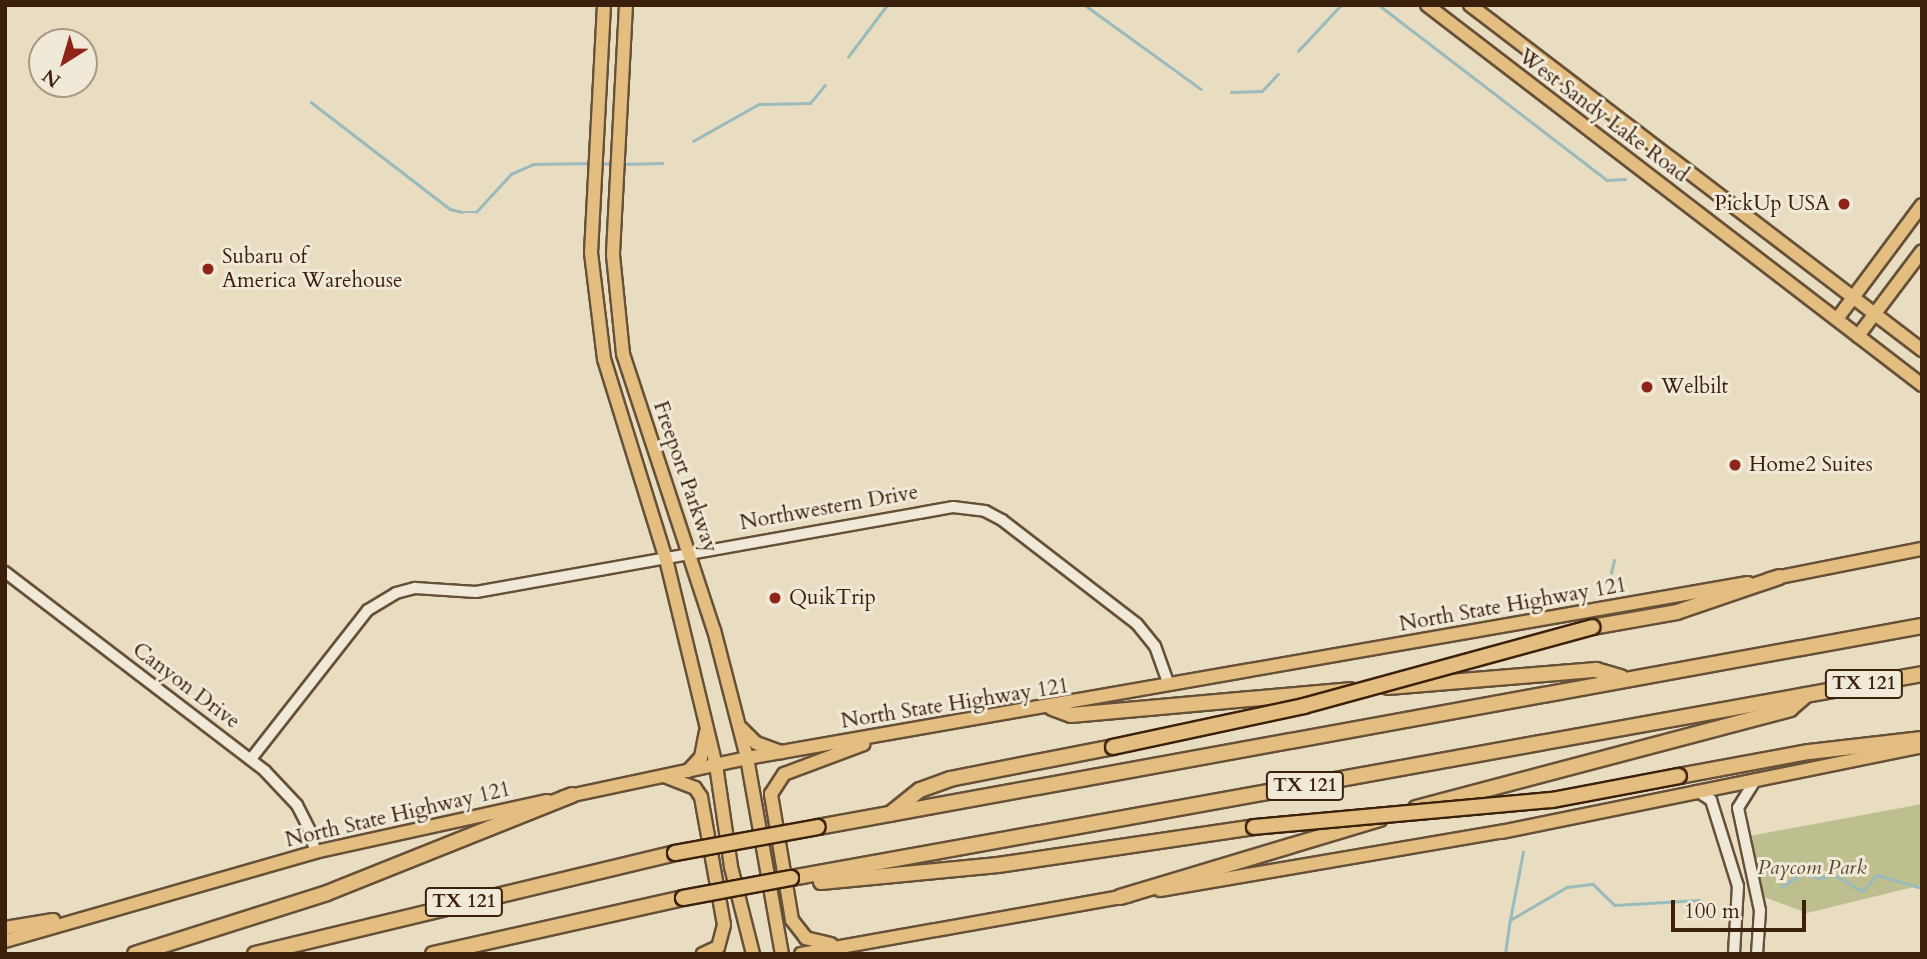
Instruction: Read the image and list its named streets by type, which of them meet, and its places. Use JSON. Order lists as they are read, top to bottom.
{
  "streets": {
    "highway": ["TX 121"],
    "main road": ["West Sandy Lake Road", "Freeport Parkway", "North State Highway 121"],
    "street": ["Northwestern Drive", "Canyon Drive"]
  },
  "crossings": [
    ["Freeport Parkway", "Northwestern Drive"],
    ["Freeport Parkway", "North State Highway 121"],
    ["Northwestern Drive", "North State Highway 121"],
    ["Northwestern Drive", "Canyon Drive"],
    ["North State Highway 121", "Canyon Drive"]
  ],
  "parks": ["Paycom Park"],
  "places": [
    "PickUp USA",
    "Subaru of America Warehouse",
    "Welbilt",
    "Home2 Suites",
    "QuikTrip"
  ],
  "scale_bar": "100 m",
  "north": "bottom left"
}
